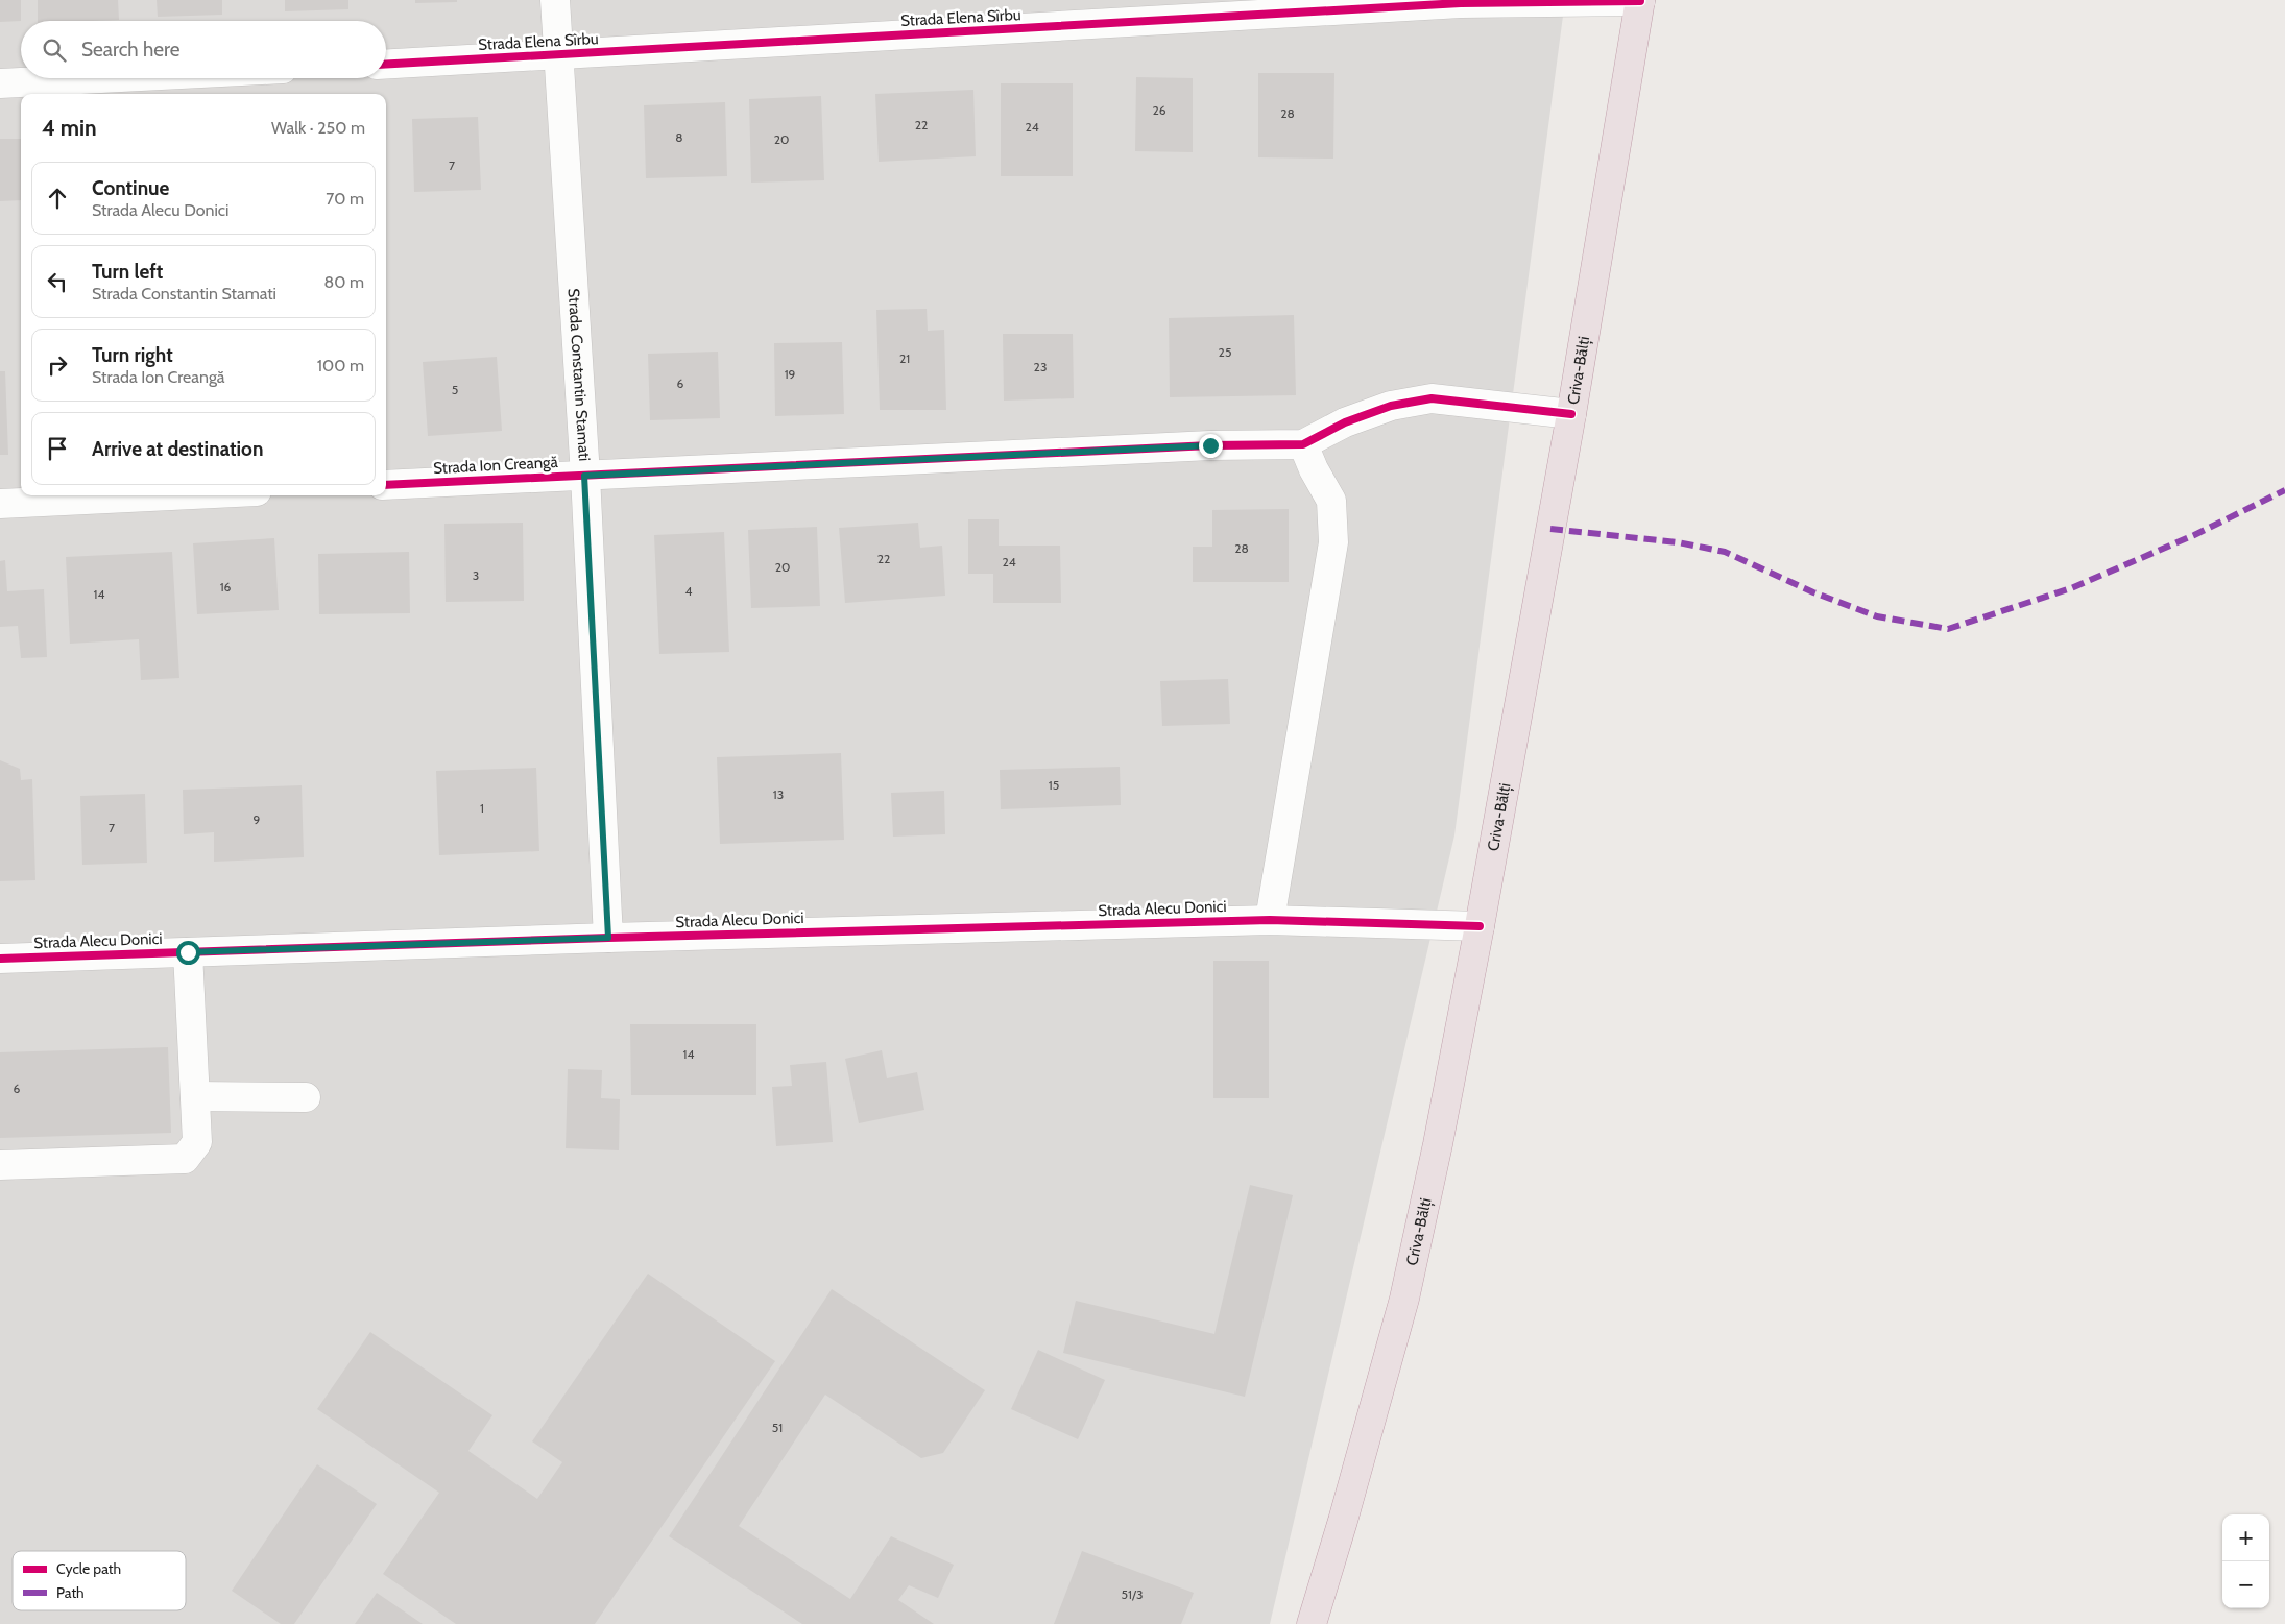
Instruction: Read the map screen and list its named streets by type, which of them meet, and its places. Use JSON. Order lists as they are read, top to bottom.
{
  "streets": {
    "highway": ["Criva-Bălți"],
    "street": [
      "Strada Elena Sîrbu",
      "Strada Constantin Stamati",
      "Strada Ion Creangă",
      "Strada Alecu Donici"
    ]
  },
  "crossings": [
    ["Strada Elena Sîrbu", "Criva-Bălți"],
    ["Strada Elena Sîrbu", "Strada Constantin Stamati"],
    ["Criva-Bălți", "Strada Ion Creangă"],
    ["Criva-Bălți", "Strada Alecu Donici"],
    ["Strada Constantin Stamati", "Strada Ion Creangă"],
    ["Strada Constantin Stamati", "Strada Alecu Donici"]
  ],
  "house_numbers": [
    "26",
    "28",
    "22",
    "24",
    "8",
    "20",
    "7",
    "25",
    "21",
    "23",
    "19",
    "6",
    "5",
    "28",
    "22",
    "24",
    "20",
    "3",
    "16",
    "4",
    "14",
    "15",
    "13",
    "1",
    "9",
    "7",
    "14",
    "6",
    "51",
    "51/3"
  ],
  "legend": ["Cycle path", "Path"],
  "page": {
    "search": "Search here",
    "heading": ["4 min", "Walk · 250 m"],
    "list": [
      ["Continue", "Strada Alecu Donici", "70 m"],
      ["Turn left", "Strada Constantin Stamati", "80 m"],
      ["Turn right", "Strada Ion Creangă", "100 m"],
      "Arrive at destination"
    ],
    "map_buttons": ["+", "−"]
  }
}
